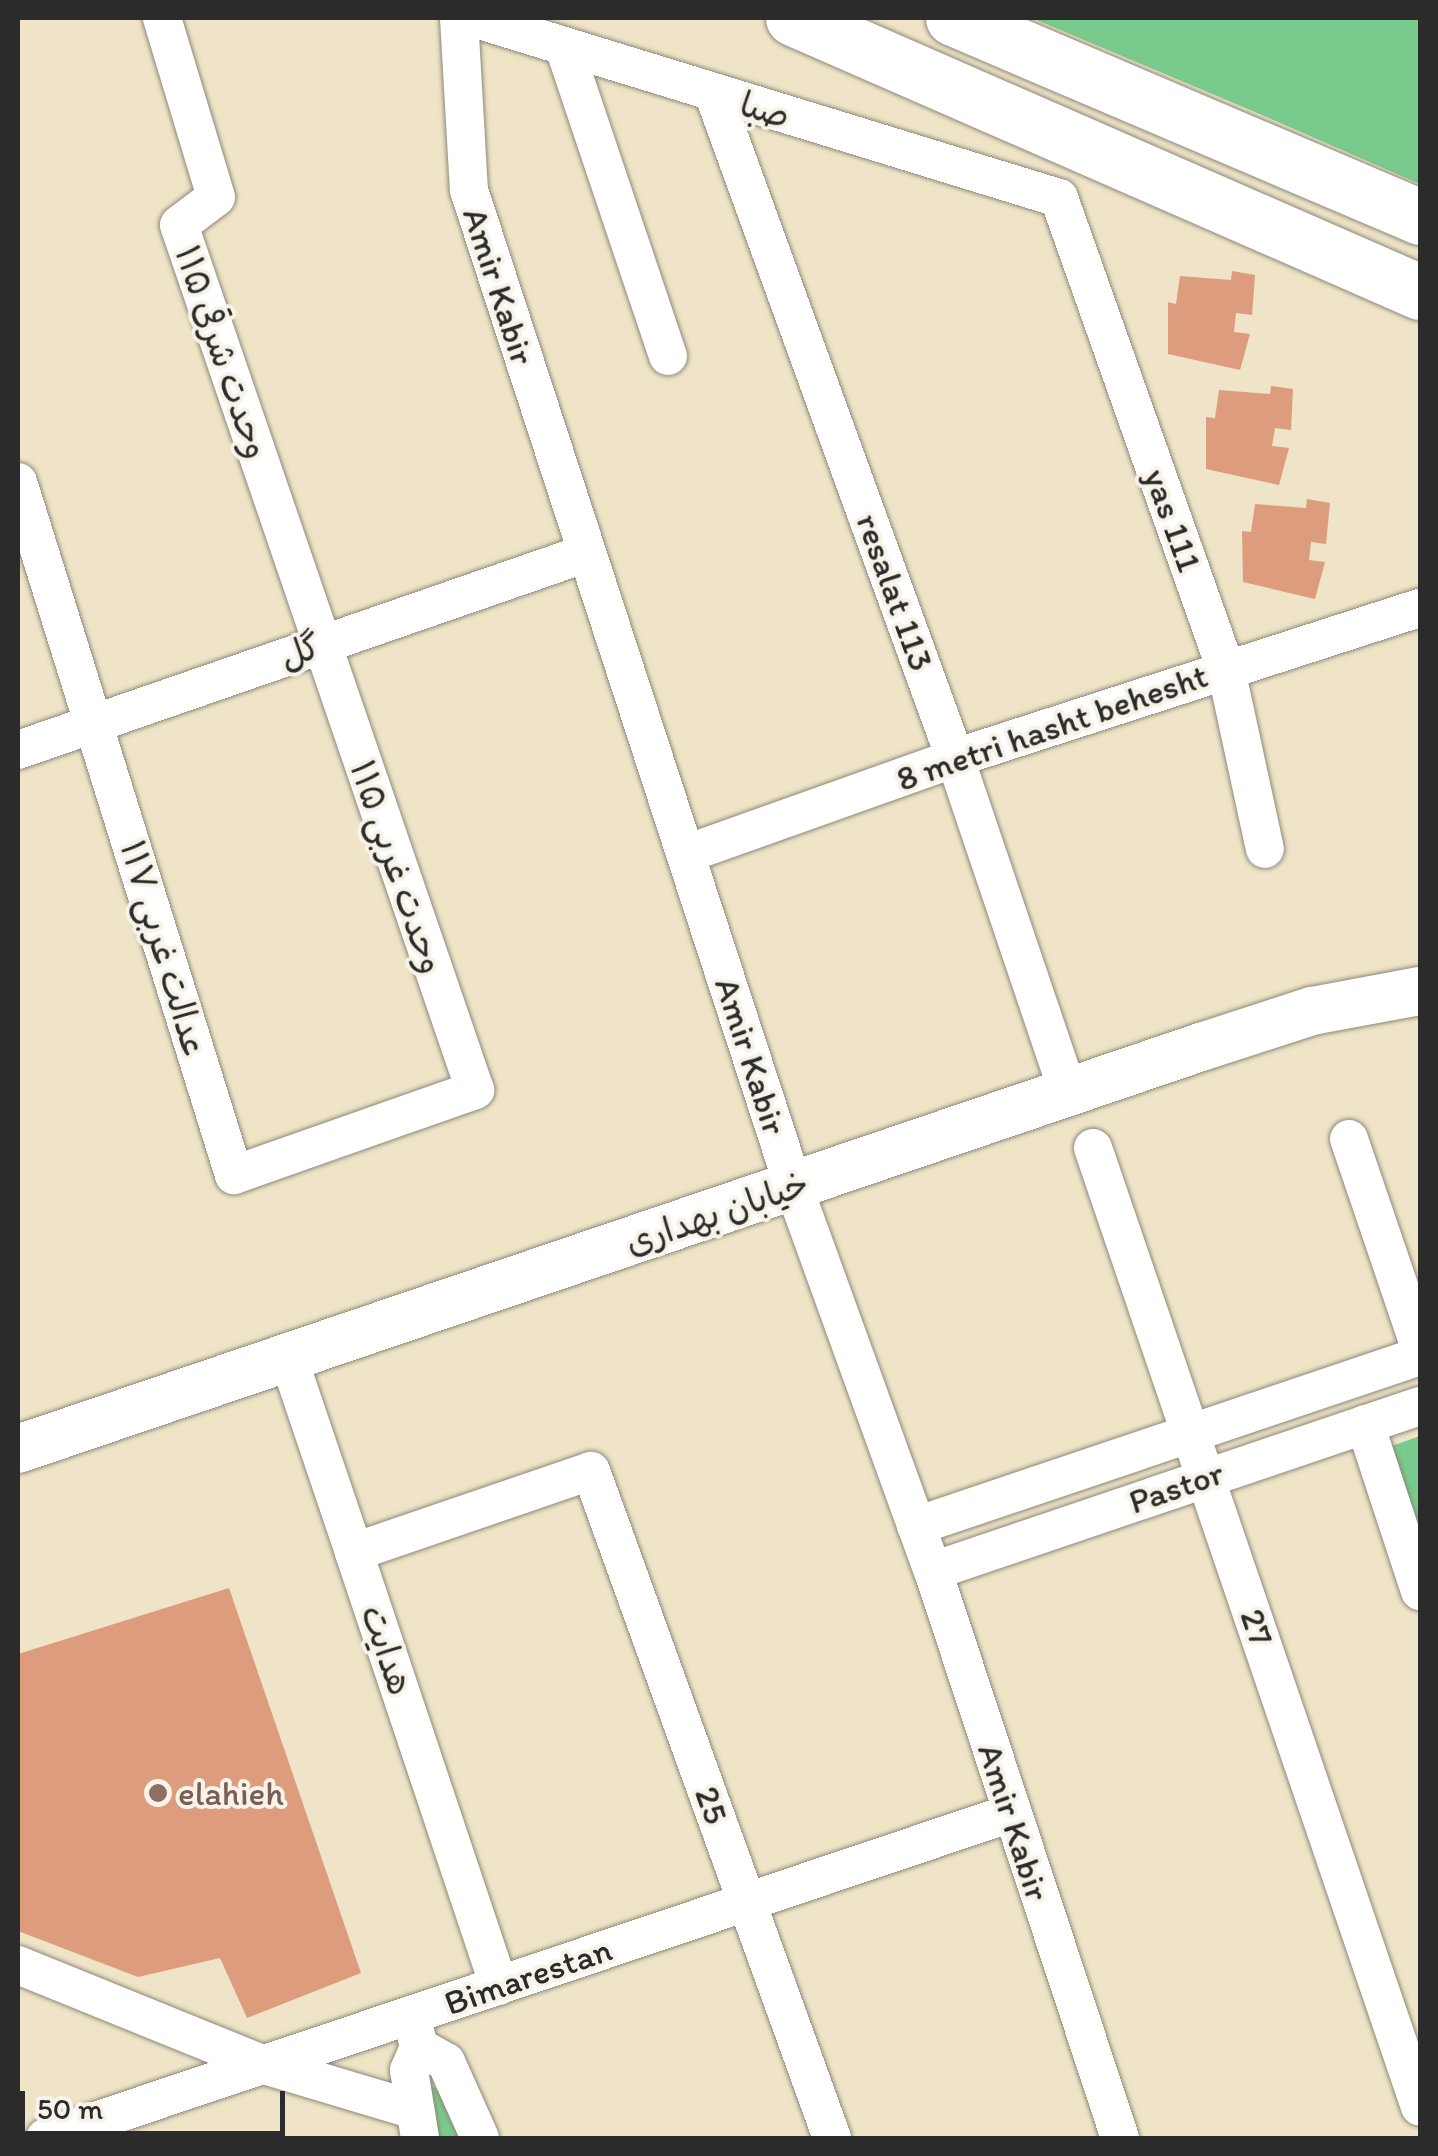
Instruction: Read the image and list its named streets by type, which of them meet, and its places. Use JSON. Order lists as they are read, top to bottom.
{
  "streets": {
    "street": [
      "صبا",
      "Amir Kabir",
      "۱۱۵ وحدت شرقی",
      "yas 111",
      "resalat 113",
      "گل",
      "8 metri hasht behesht",
      "۱۱۵ وحدت غربی",
      "۱۱۷ عدالت غربی",
      "خیابان بهداری",
      "Pastor",
      "27",
      "هدایت",
      "25",
      "Bimarestan"
    ]
  },
  "crossings": [
    ["صبا", "yas 111"],
    ["صبا", "resalat 113"],
    ["Amir Kabir", "گل"],
    ["Amir Kabir", "8 metri hasht behesht"],
    ["Amir Kabir", "خیابان بهداری"],
    ["Amir Kabir", "Pastor"],
    ["Amir Kabir", "Bimarestan"],
    ["۱۱۵ وحدت شرقی", "گل"],
    ["۱۱۵ وحدت شرقی", "۱۱۵ وحدت غربی"],
    ["yas 111", "8 metri hasht behesht"],
    ["resalat 113", "8 metri hasht behesht"],
    ["resalat 113", "خیابان بهداری"],
    ["گل", "۱۱۵ وحدت غربی"],
    ["گل", "۱۱۷ عدالت غربی"],
    ["۱۱۵ وحدت غربی", "۱۱۷ عدالت غربی"],
    ["خیابان بهداری", "هدایت"],
    ["Pastor", "27"],
    ["هدایت", "25"],
    ["هدایت", "Bimarestan"],
    ["25", "Bimarestan"]
  ],
  "places": ["elahieh"],
  "scale_bar": "50 m"
}
